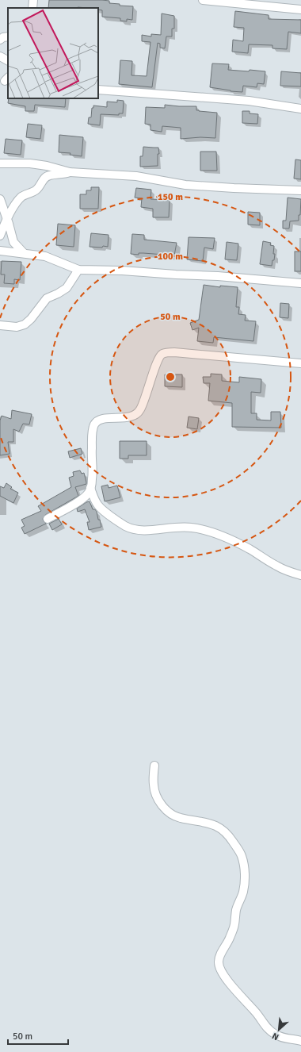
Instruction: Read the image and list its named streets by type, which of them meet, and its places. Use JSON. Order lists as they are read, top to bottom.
{
  "scale_bar": "50 m",
  "north": "bottom left",
  "rings": ["150 m", "100 m", "50 m"]
}
